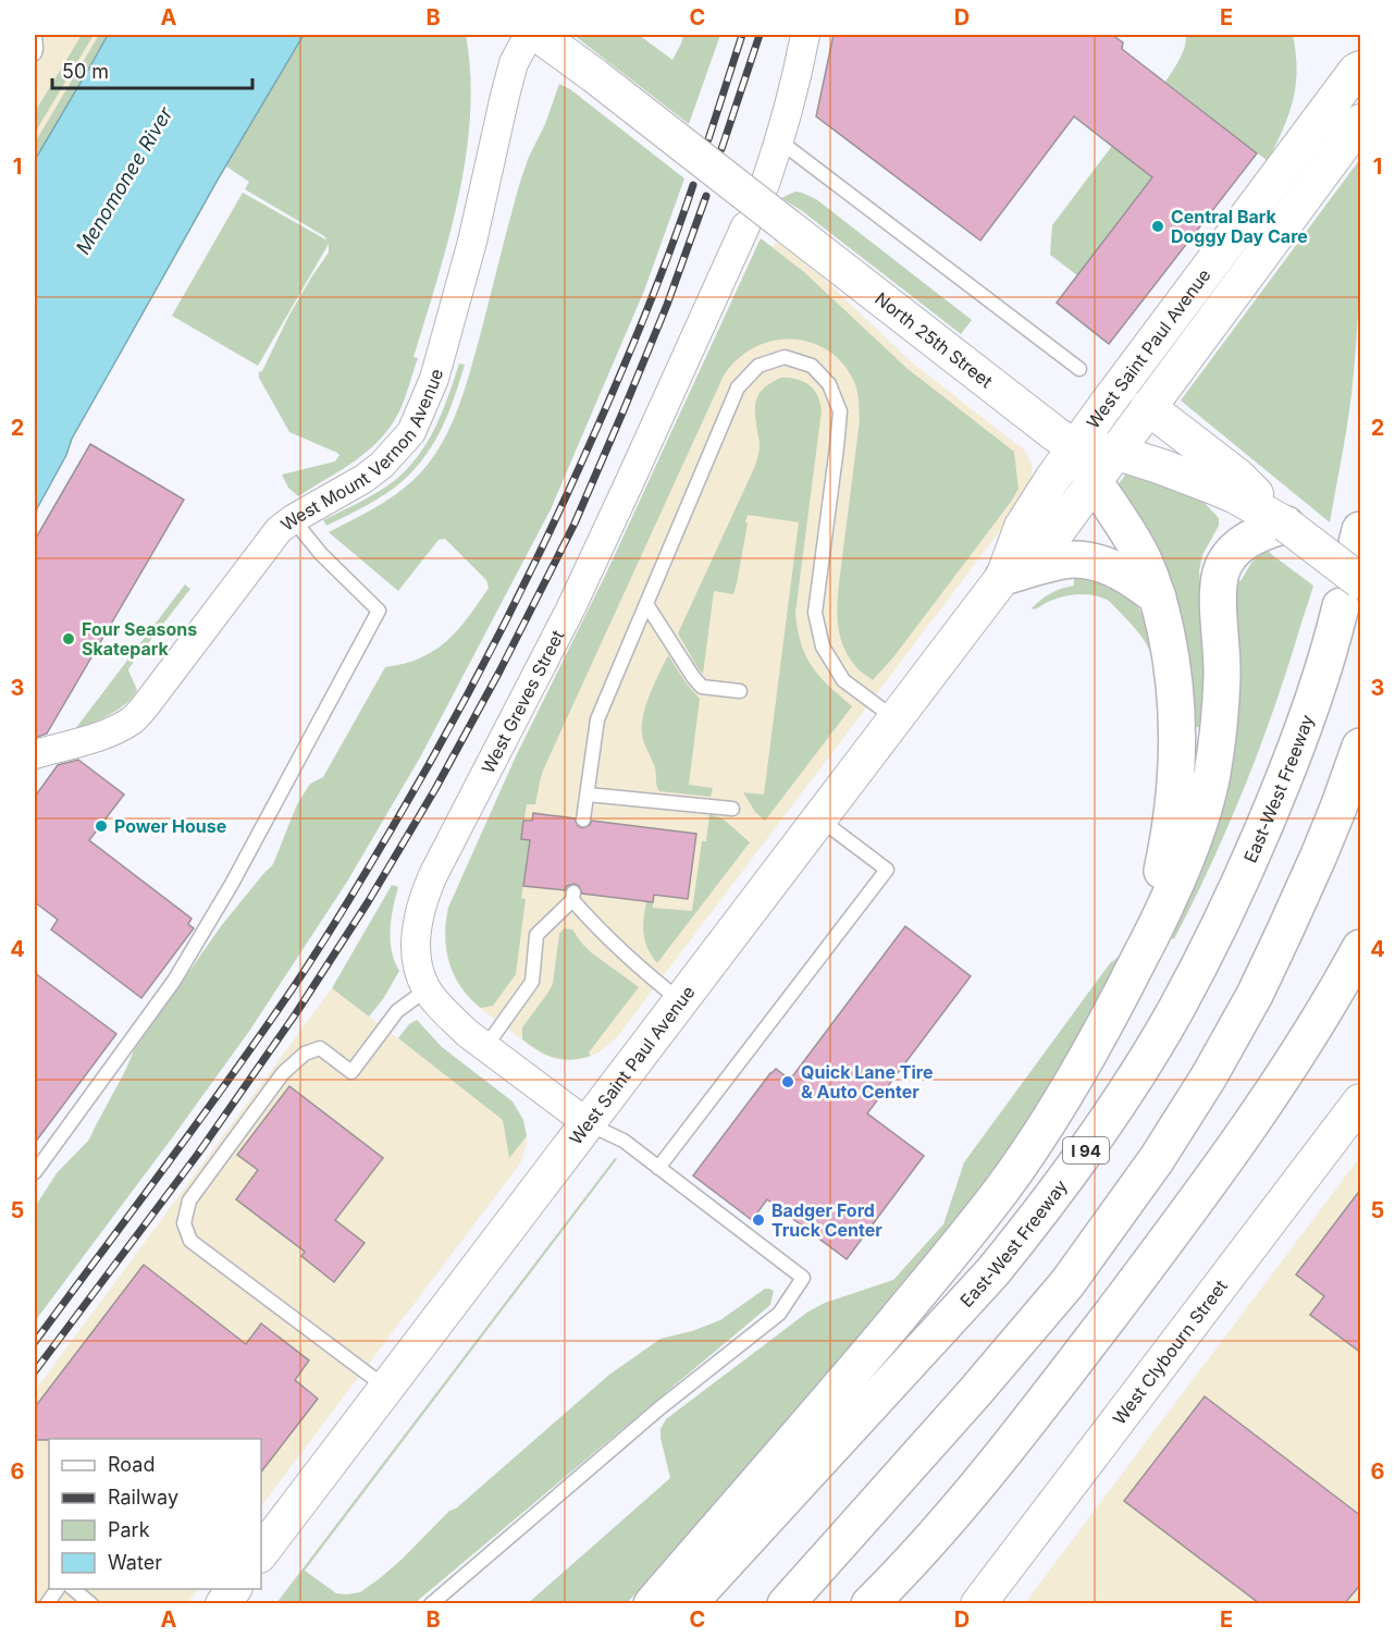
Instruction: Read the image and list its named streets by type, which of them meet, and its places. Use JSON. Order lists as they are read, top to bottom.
{
  "streets": {
    "highway": ["East-West Freeway", "I 94"],
    "street": [
      "North 25th Street",
      "West Saint Paul Avenue",
      "West Mount Vernon Avenue",
      "West Greves Street",
      "West Clybourn Street"
    ]
  },
  "crossings": [
    ["North 25th Street", "West Saint Paul Avenue"],
    ["North 25th Street", "East-West Freeway"],
    ["West Saint Paul Avenue", "West Greves Street"]
  ],
  "water": ["Menomonee River"],
  "places": [
    "Central Bark Doggy Day Care",
    "Four Seasons Skatepark",
    "Power House",
    "Quick Lane Tire & Auto Center",
    "Badger Ford Truck Center"
  ],
  "legend": [
    "Road",
    "Railway",
    "Park",
    "Water"
  ],
  "scale_bar": "50 m",
  "grid": {
    "columns": [
      "A",
      "B",
      "C",
      "D",
      "E"
    ],
    "rows": [
      "1",
      "2",
      "3",
      "4",
      "5",
      "6"
    ]
  }
}
